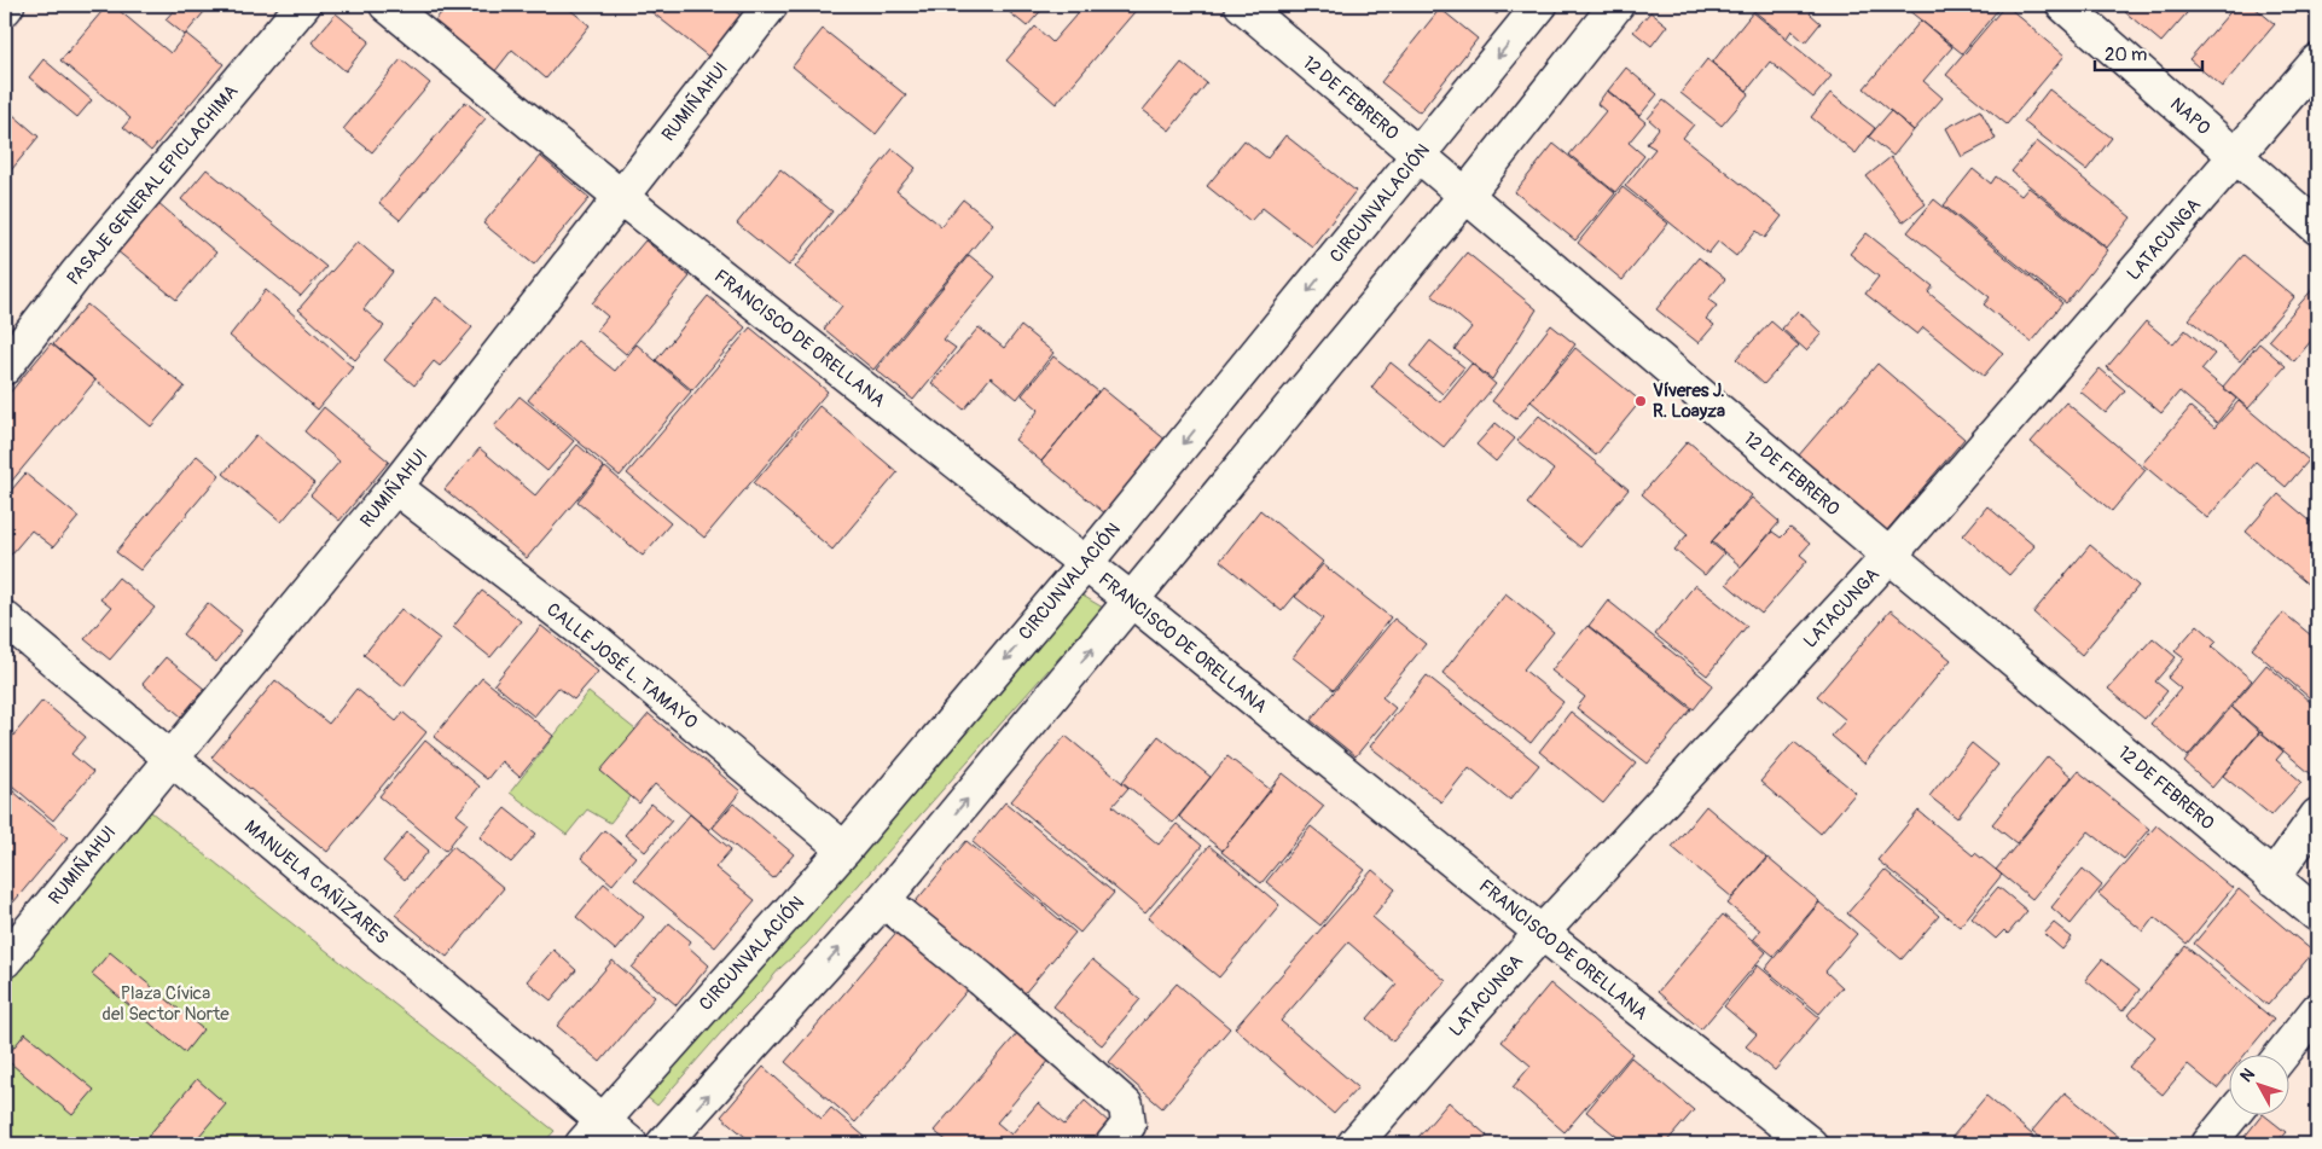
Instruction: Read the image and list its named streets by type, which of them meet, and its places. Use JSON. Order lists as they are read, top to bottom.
{
  "streets": {
    "street": [
      "12 DE FEBRERO",
      "RUMIÑAHUI",
      "NAPO",
      "PASAJE GENERAL EPICLACHIMA",
      "CIRCUNVALACIÓN",
      "LATACUNGA",
      "FRANCISCO DE ORELLANA",
      "CALLE JOSÉ L. TAMAYO",
      "MANUELA CAÑIZARES"
    ]
  },
  "crossings": [
    ["12 DE FEBRERO", "CIRCUNVALACIÓN"],
    ["12 DE FEBRERO", "LATACUNGA"],
    ["RUMIÑAHUI", "FRANCISCO DE ORELLANA"],
    ["RUMIÑAHUI", "CALLE JOSÉ L. TAMAYO"],
    ["RUMIÑAHUI", "MANUELA CAÑIZARES"],
    ["NAPO", "LATACUNGA"],
    ["CIRCUNVALACIÓN", "FRANCISCO DE ORELLANA"],
    ["CIRCUNVALACIÓN", "CALLE JOSÉ L. TAMAYO"],
    ["CIRCUNVALACIÓN", "MANUELA CAÑIZARES"],
    ["LATACUNGA", "FRANCISCO DE ORELLANA"]
  ],
  "parks": ["Plaza Cívica del Sector Norte"],
  "places": ["Víveres J. R. Loayza"],
  "scale_bar": "20 m",
  "north": "top left"
}
